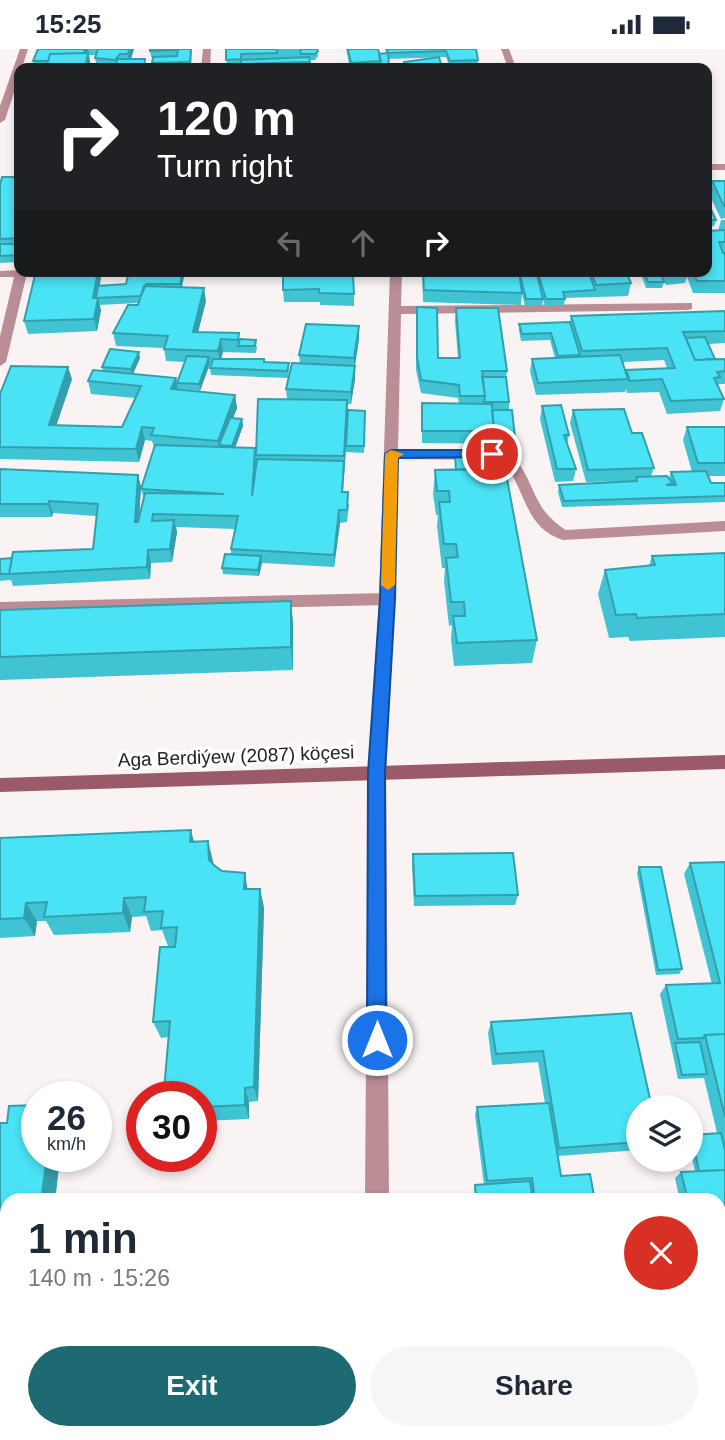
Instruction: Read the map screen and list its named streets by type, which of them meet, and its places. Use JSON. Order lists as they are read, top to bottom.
{
  "streets": {
    "street": ["Aga Berdiýew (2087) köçesi"]
  },
  "page": {
    "status": "15:25",
    "turn": ["120 m", "Turn right"],
    "speed": "26 km/h",
    "limit": "30",
    "heading": ["1 min", "140 m · 15:26"],
    "buttons": ["Exit", "Share"]
  }
}
